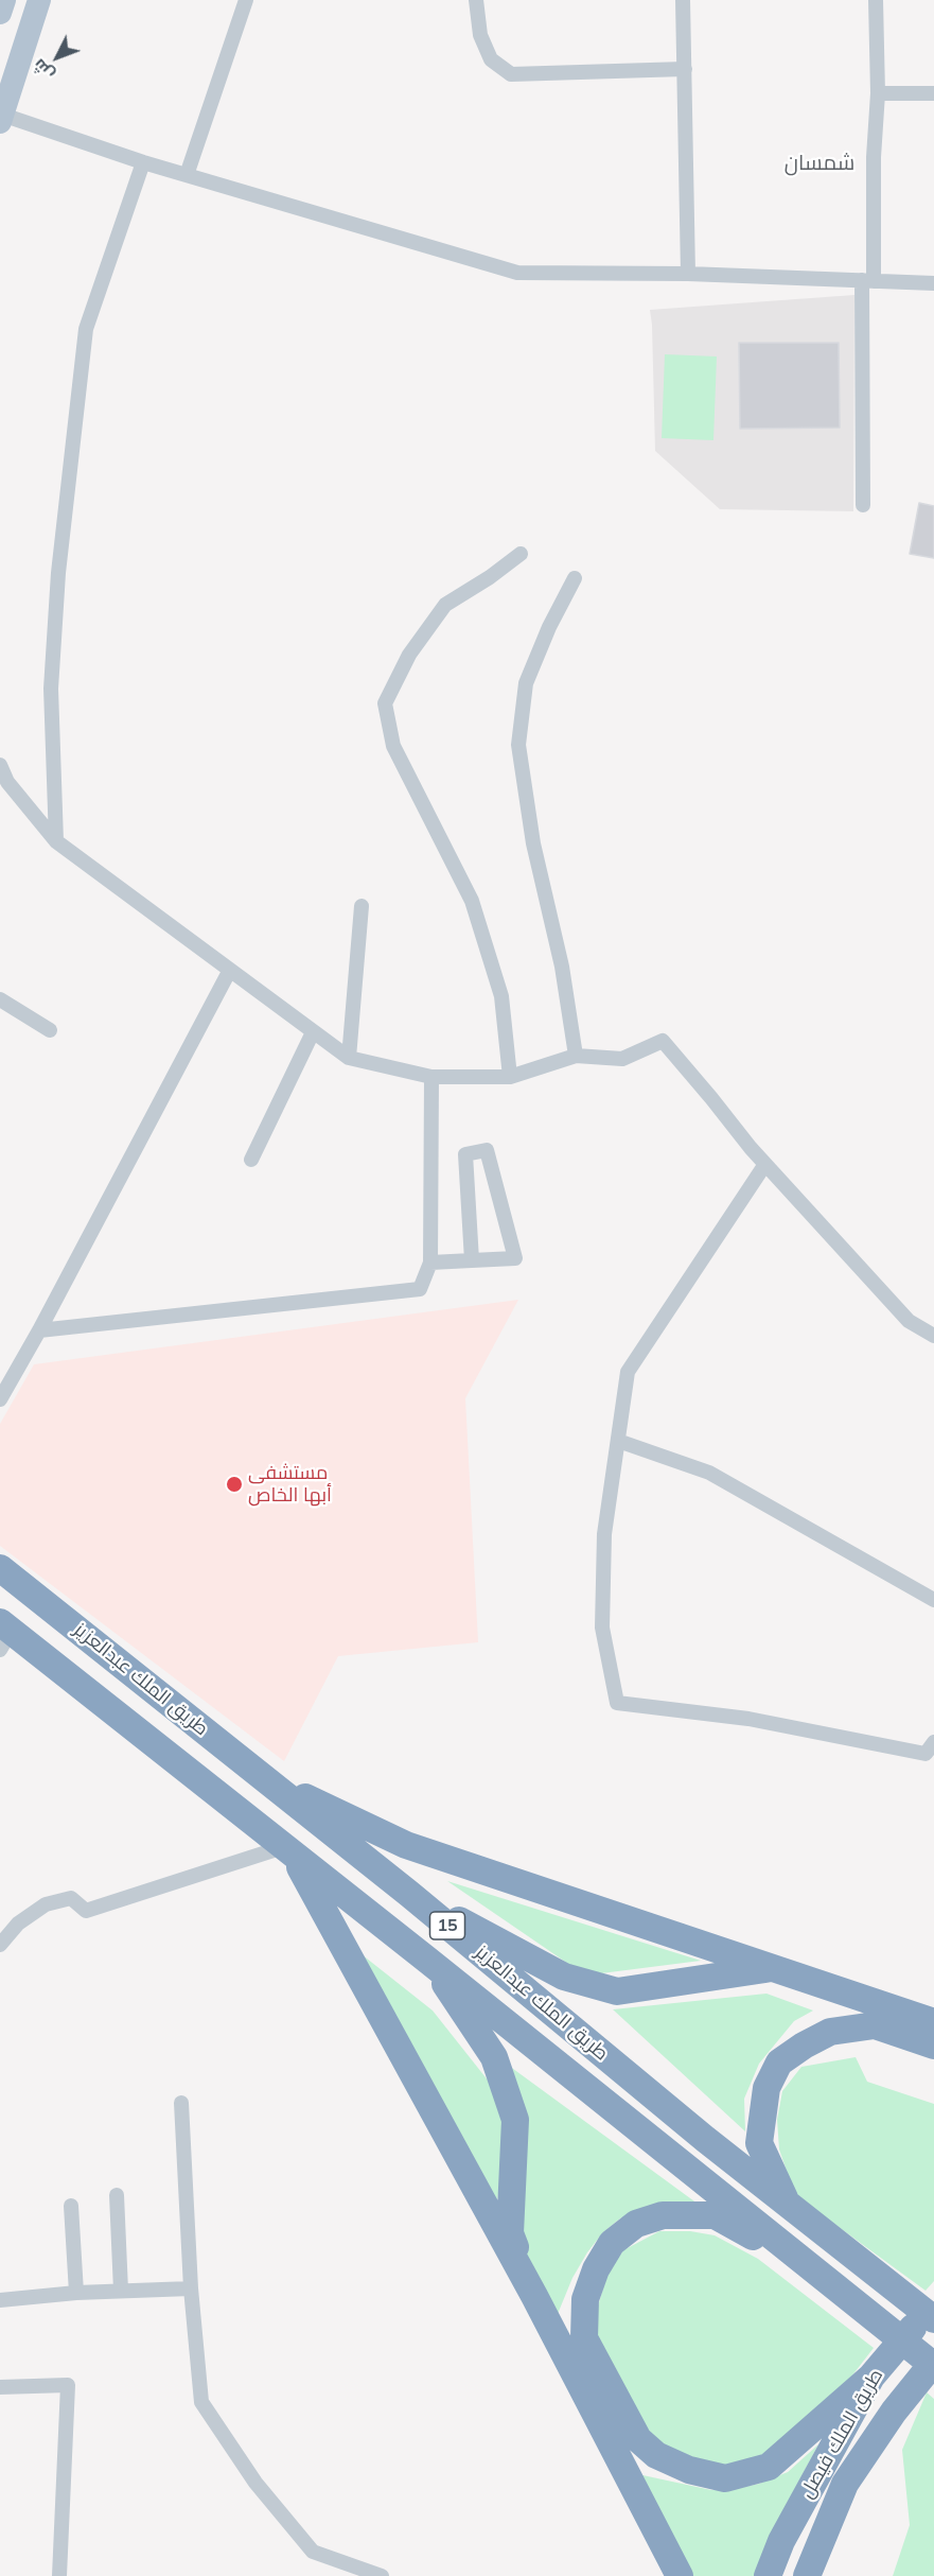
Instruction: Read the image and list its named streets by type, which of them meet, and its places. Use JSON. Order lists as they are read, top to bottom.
{
  "streets": {
    "highway": ["طريق الملك عبدالعزيز", "15", "طريق الملك فيصل"]
  },
  "districts": ["شمسان"],
  "places": ["مستشفى أبها الخاص"],
  "north": "bottom left"
}
